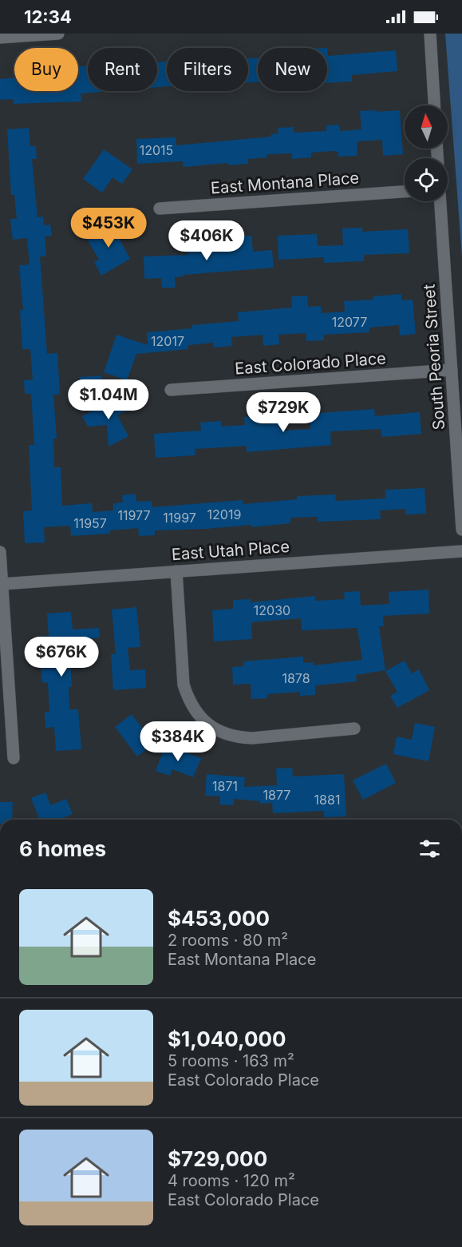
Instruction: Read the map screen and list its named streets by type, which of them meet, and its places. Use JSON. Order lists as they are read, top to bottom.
{
  "streets": {
    "street": [
      "East Montana Place",
      "South Peoria Street",
      "East Colorado Place",
      "East Utah Place"
    ]
  },
  "crossings": [
    ["South Peoria Street", "East Colorado Place"]
  ],
  "house_numbers": [
    "12015",
    "12077",
    "12017",
    "12019",
    "11977",
    "11997",
    "11957",
    "12030",
    "1878",
    "1871",
    "1877",
    "1881"
  ],
  "north": "top",
  "page": {
    "status": "12:34",
    "chip": [
      "Buy",
      "Rent",
      "Filters",
      "New"
    ],
    "price": [
      "$453K",
      "$406K",
      "$1.04M",
      "$729K",
      "$676K",
      "$384K"
    ],
    "heading": "6 homes",
    "list": [
      {
        "name": "$453,000",
        "note": "2 rooms · 80 m² · East Montana Place"
      },
      {
        "name": "$1,040,000",
        "note": "5 rooms · 163 m² · East Colorado Place"
      },
      {
        "name": "$729,000",
        "note": "4 rooms · 120 m² · East Colorado Place"
      }
    ]
  }
}
